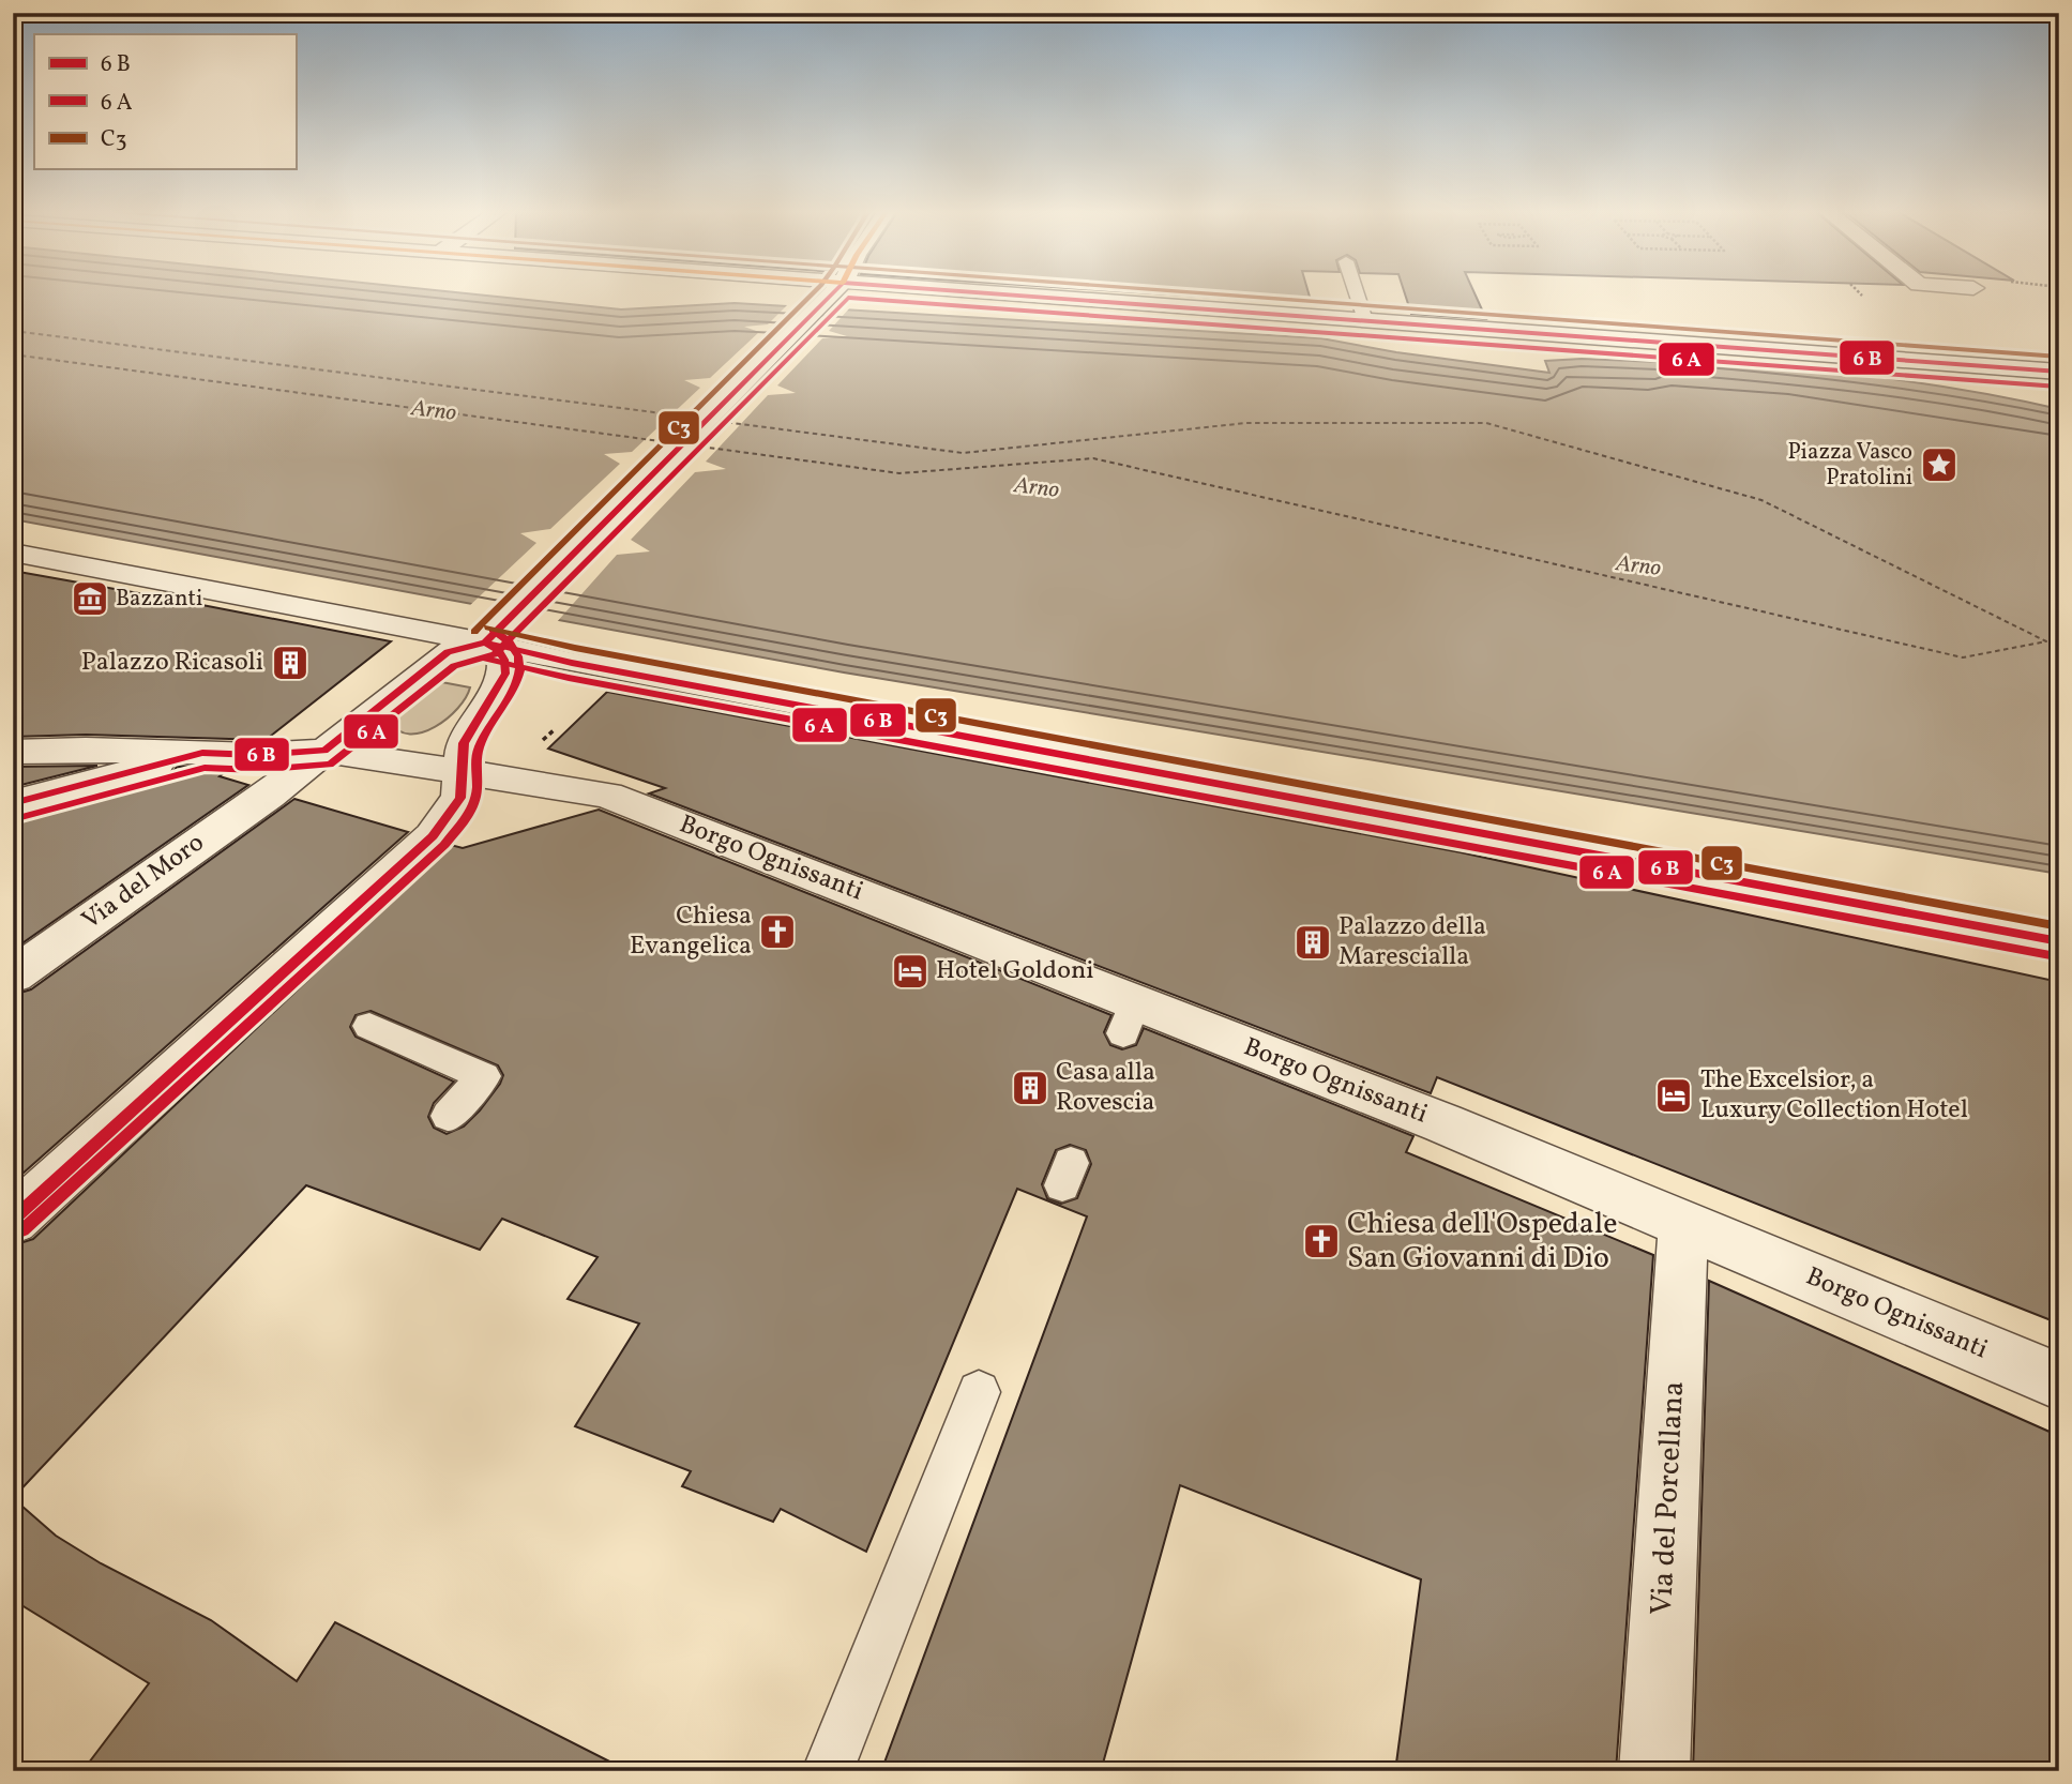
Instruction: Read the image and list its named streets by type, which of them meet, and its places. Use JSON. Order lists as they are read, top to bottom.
{
  "streets": {
    "street": ["Borgo Ognissanti", "Via del Moro", "Via del Porcellana"]
  },
  "crossings": [
    ["Borgo Ognissanti", "Via del Moro"],
    ["Borgo Ognissanti", "Via del Porcellana"]
  ],
  "water": ["Arno"],
  "places": {
    "place": ["Piazza Vasco Pratolini"],
    "museum": ["Bazzanti"],
    "building": ["Palazzo Ricasoli", "Palazzo della Marescialla", "Casa alla Rovescia"],
    "church": ["Chiesa Evangelica", "Chiesa dell'Ospedale San Giovanni di Dio"],
    "hotel": ["Hotel Goldoni", "The Excelsior, a Luxury Collection Hotel"]
  },
  "lines": ["transit line C3"],
  "legend": ["6 B", "6 A", "C3"]
}
